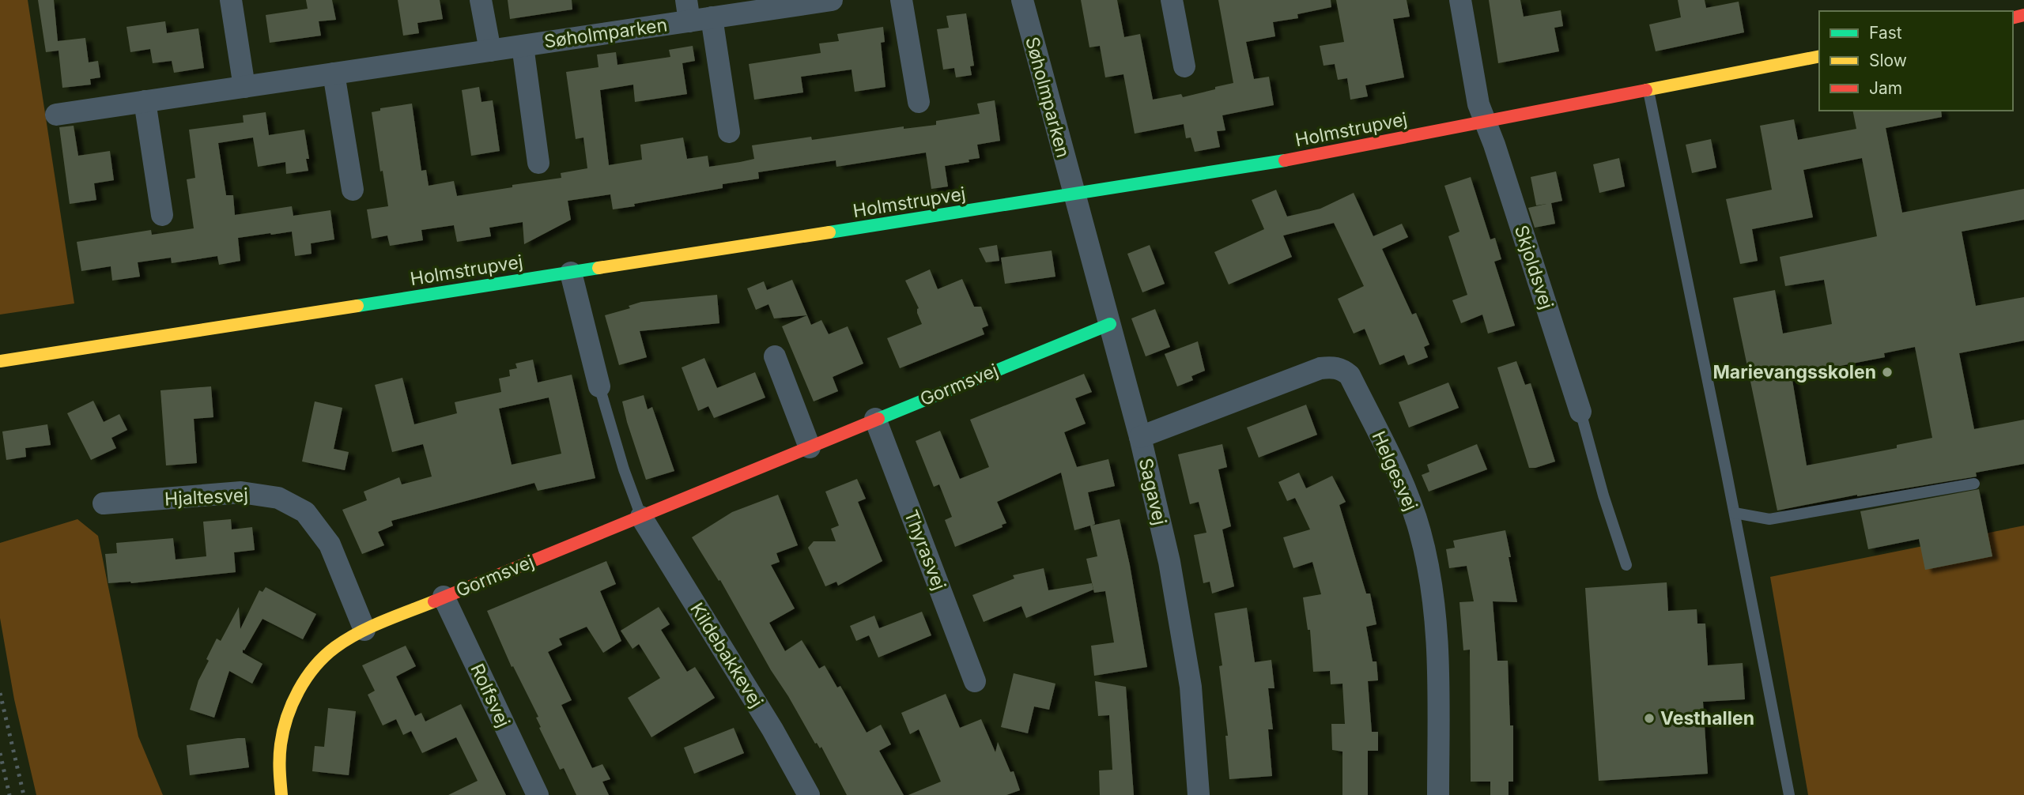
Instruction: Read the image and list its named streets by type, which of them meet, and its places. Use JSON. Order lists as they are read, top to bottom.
{
  "streets": {
    "street": [
      "Søholmparken",
      "Holmstrupvej",
      "Skjoldsvej",
      "Gormsvej",
      "Helgesvej",
      "Sagavej",
      "Hjaltesvej",
      "Thyrasvej",
      "Kildebakkevej",
      "Rolfsvej"
    ]
  },
  "crossings": [
    ["Søholmparken", "Holmstrupvej"],
    ["Søholmparken", "Sagavej"],
    ["Holmstrupvej", "Skjoldsvej"],
    ["Holmstrupvej", "Sagavej"],
    ["Gormsvej", "Sagavej"],
    ["Gormsvej", "Hjaltesvej"],
    ["Gormsvej", "Thyrasvej"],
    ["Gormsvej", "Kildebakkevej"],
    ["Gormsvej", "Rolfsvej"],
    ["Helgesvej", "Sagavej"]
  ],
  "places": ["Marievangsskolen", "Vesthallen"],
  "legend": ["Fast", "Slow", "Jam"]
}
